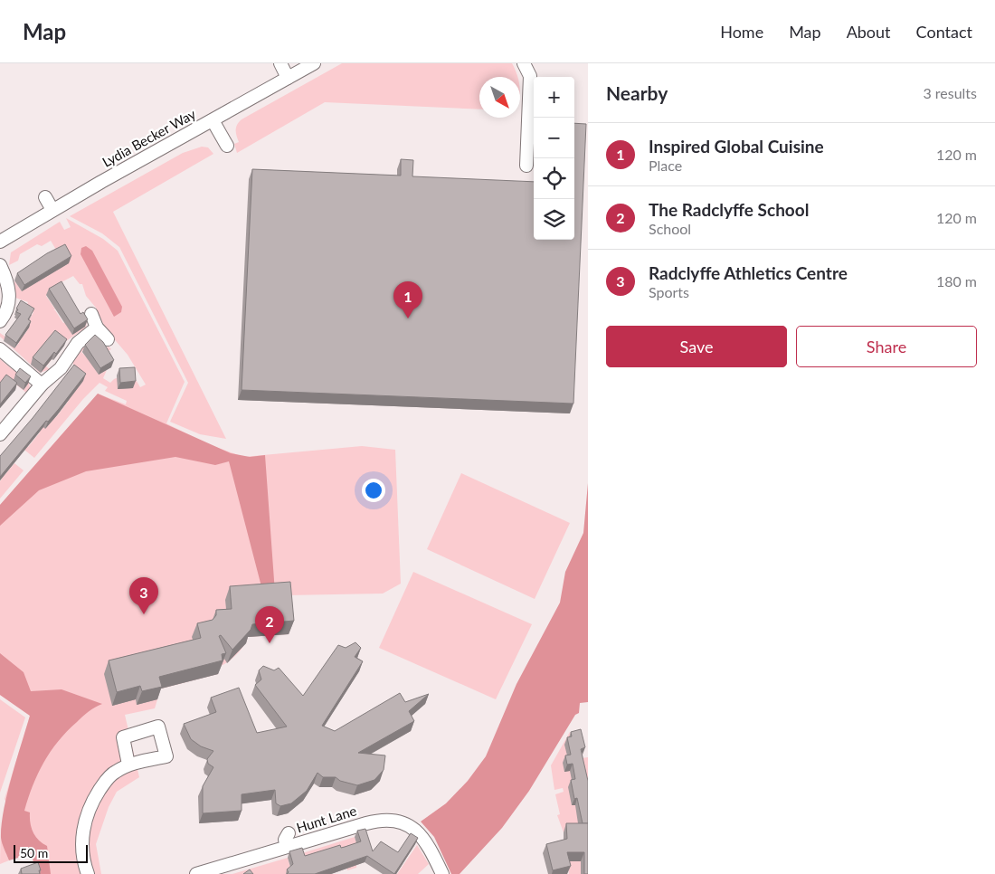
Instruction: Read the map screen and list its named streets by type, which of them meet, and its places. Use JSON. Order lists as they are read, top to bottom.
{
  "streets": {
    "street": ["Lydia Becker Way", "Hunt Lane"]
  },
  "scale_bar": "50 m",
  "north": "bottom right",
  "page": {
    "header": "Map",
    "nav": [
      "Home",
      "Map",
      "About",
      "Contact"
    ],
    "heading": ["Nearby", "3 results"],
    "map_buttons": ["+", "−"],
    "list": [
      {
        "mark": "1",
        "name": "Inspired Global Cuisine",
        "note": "Place",
        "value": "120 m"
      },
      {
        "mark": "2",
        "name": "The Radclyffe School",
        "note": "School",
        "value": "120 m"
      },
      {
        "mark": "3",
        "name": "Radclyffe Athletics Centre",
        "note": "Sports",
        "value": "180 m"
      }
    ],
    "pins": ["1", "3", "2"],
    "buttons": ["Save", "Share"],
    "scale": "50 m"
  }
}
